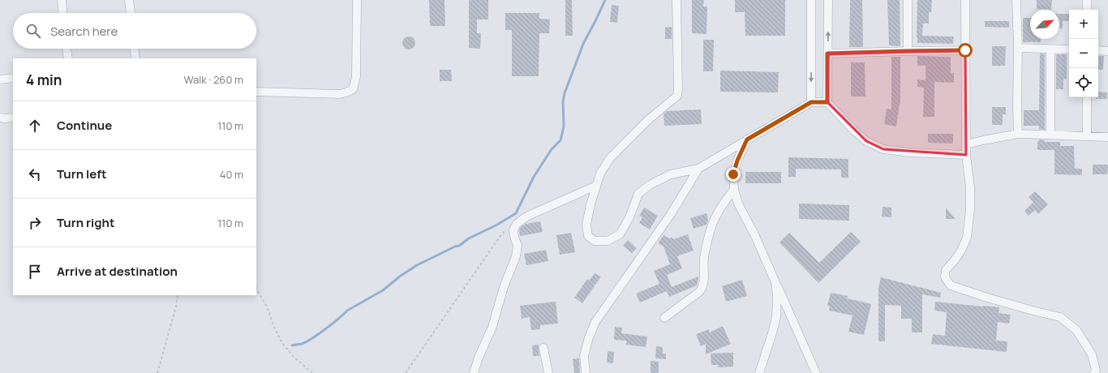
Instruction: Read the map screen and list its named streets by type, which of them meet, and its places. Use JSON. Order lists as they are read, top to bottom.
{
  "north": "top right",
  "page": {
    "map_buttons": ["+", "−"],
    "search": "Search here",
    "heading": ["4 min", "Walk · 260 m"],
    "list": [
      ["Continue", "110 m"],
      ["Turn left", "40 m"],
      ["Turn right", "110 m"],
      "Arrive at destination"
    ]
  }
}
